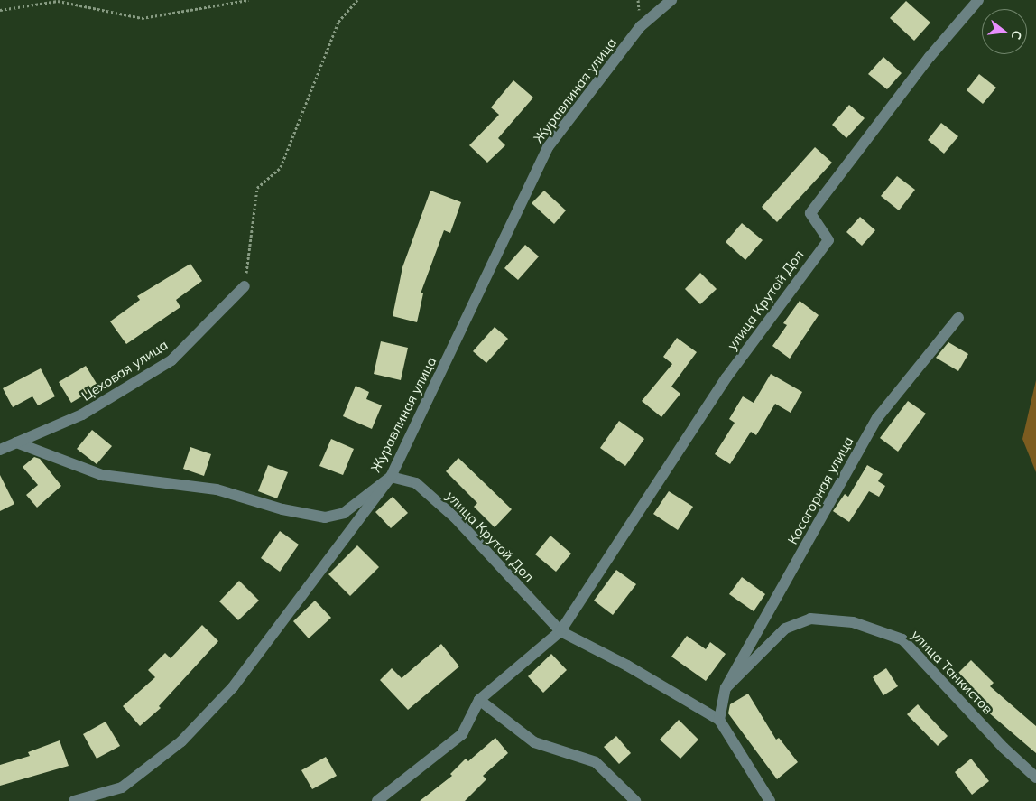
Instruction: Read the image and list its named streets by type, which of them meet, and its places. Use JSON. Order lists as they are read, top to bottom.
{
  "streets": {
    "street": [
      "Журавлиная улица",
      "улица Крутой Дол",
      "Цеховая улица",
      "Косогорная улица",
      "улица Танкистов"
    ]
  },
  "crossings": [
    ["Журавлиная улица", "улица Крутой Дол"],
    ["Косогорная улица", "улица Танкистов"]
  ],
  "north": "right"
}
